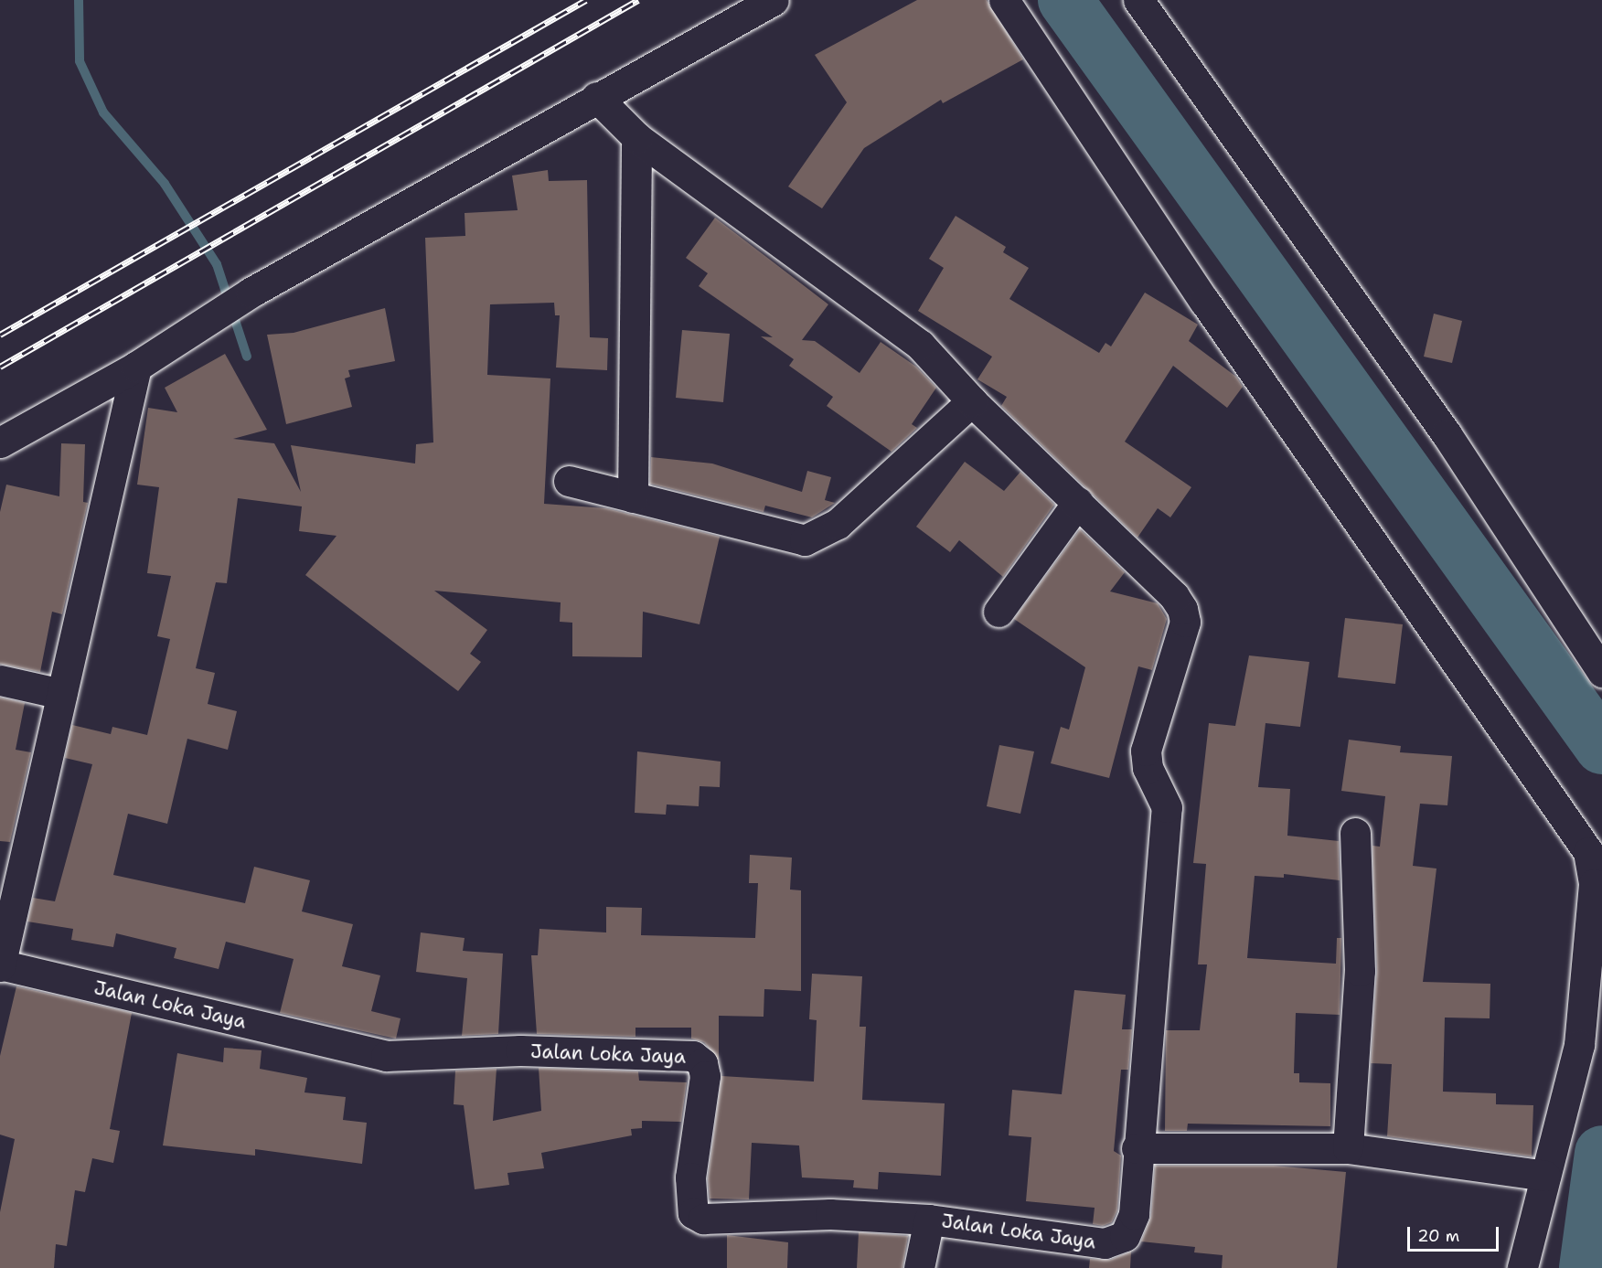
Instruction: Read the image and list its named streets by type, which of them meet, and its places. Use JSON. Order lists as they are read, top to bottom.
{
  "streets": {
    "street": ["Jalan Loka Jaya"]
  },
  "scale_bar": "20 m"
}
